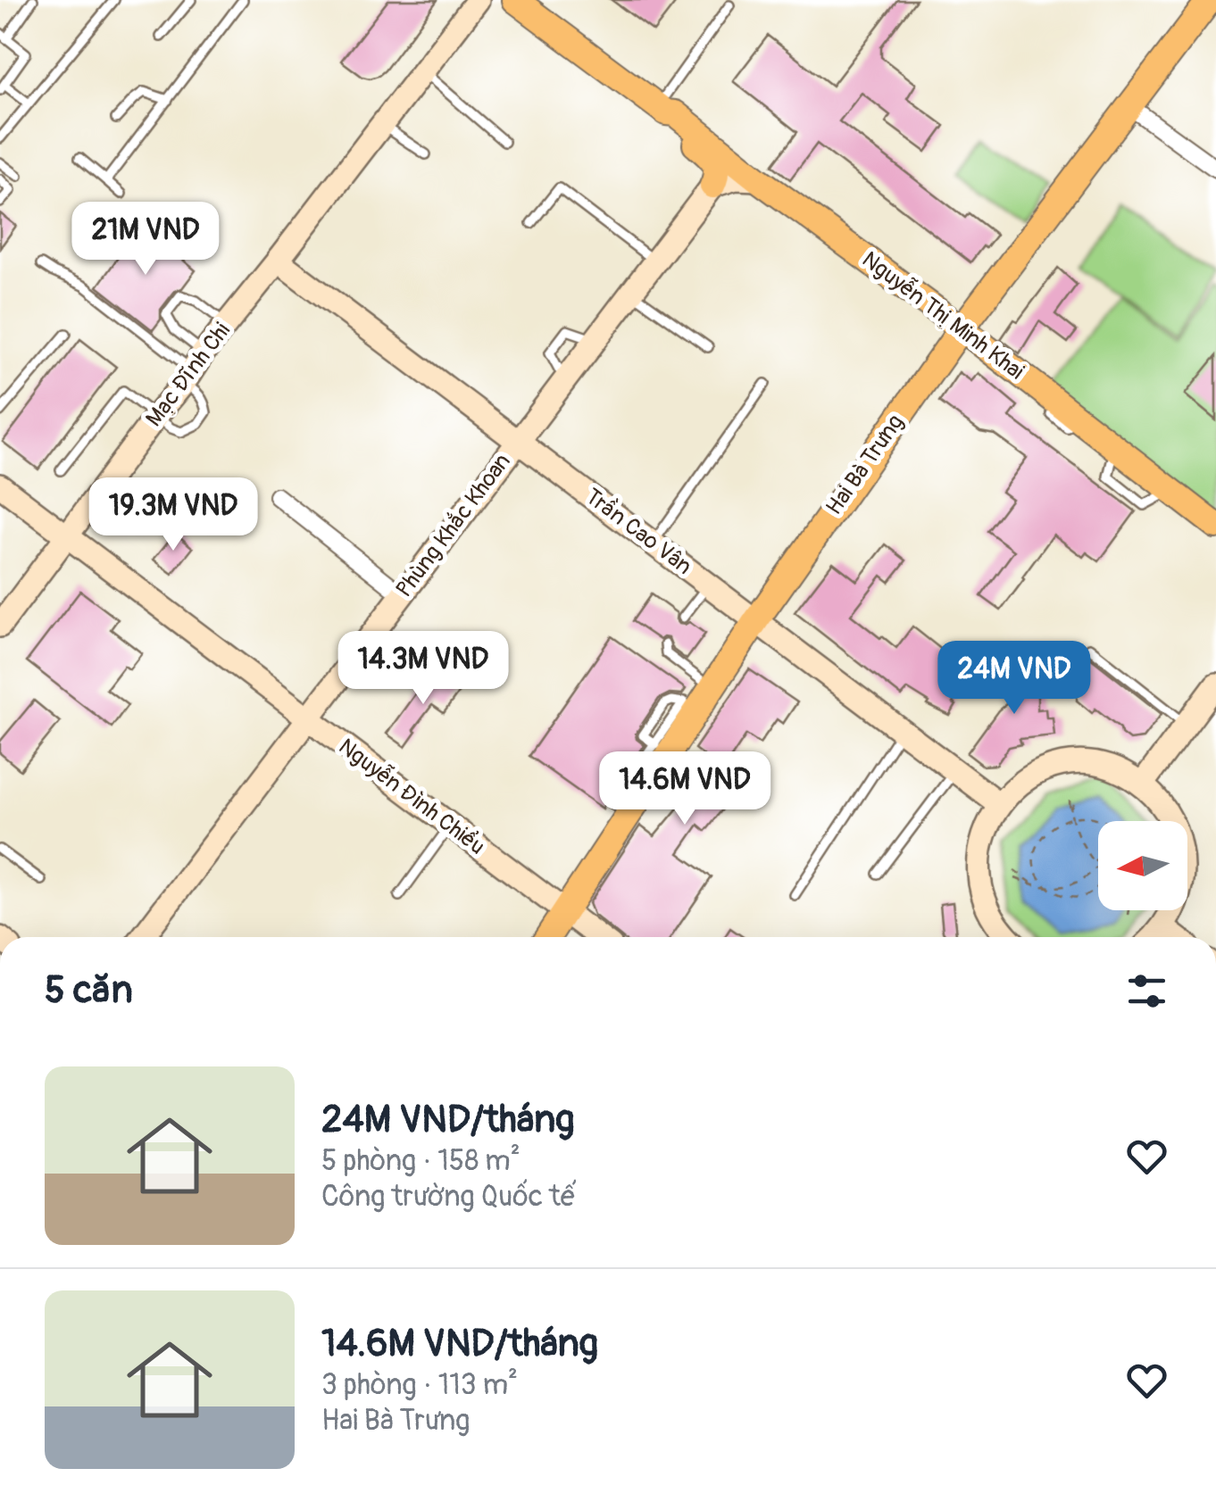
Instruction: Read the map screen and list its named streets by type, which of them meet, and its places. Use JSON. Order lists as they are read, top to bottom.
{
  "streets": {
    "main road": [
      "Nguyễn Thị Minh Khai",
      "Mạc Đĩnh Chi",
      "Hai Bà Trưng",
      "Phùng Khắc Khoan",
      "Trần Cao Vân",
      "Nguyễn Đình Chiểu"
    ]
  },
  "crossings": [
    ["Nguyễn Thị Minh Khai", "Hai Bà Trưng"],
    ["Nguyễn Thị Minh Khai", "Phùng Khắc Khoan"],
    ["Mạc Đĩnh Chi", "Trần Cao Vân"],
    ["Mạc Đĩnh Chi", "Nguyễn Đình Chiểu"],
    ["Hai Bà Trưng", "Trần Cao Vân"],
    ["Hai Bà Trưng", "Nguyễn Đình Chiểu"],
    ["Phùng Khắc Khoan", "Trần Cao Vân"],
    ["Phùng Khắc Khoan", "Nguyễn Đình Chiểu"]
  ],
  "north": "left",
  "page": {
    "price": [
      "21M VND",
      "19.3M VND",
      "14.3M VND",
      "24M VND",
      "14.6M VND"
    ],
    "heading": "5 căn",
    "list": [
      {
        "name": "24M VND/tháng",
        "note": "5 phòng · 158 m² · Công trường Quốc tế"
      },
      {
        "name": "14.6M VND/tháng",
        "note": "3 phòng · 113 m² · Hai Bà Trưng"
      }
    ]
  }
}
